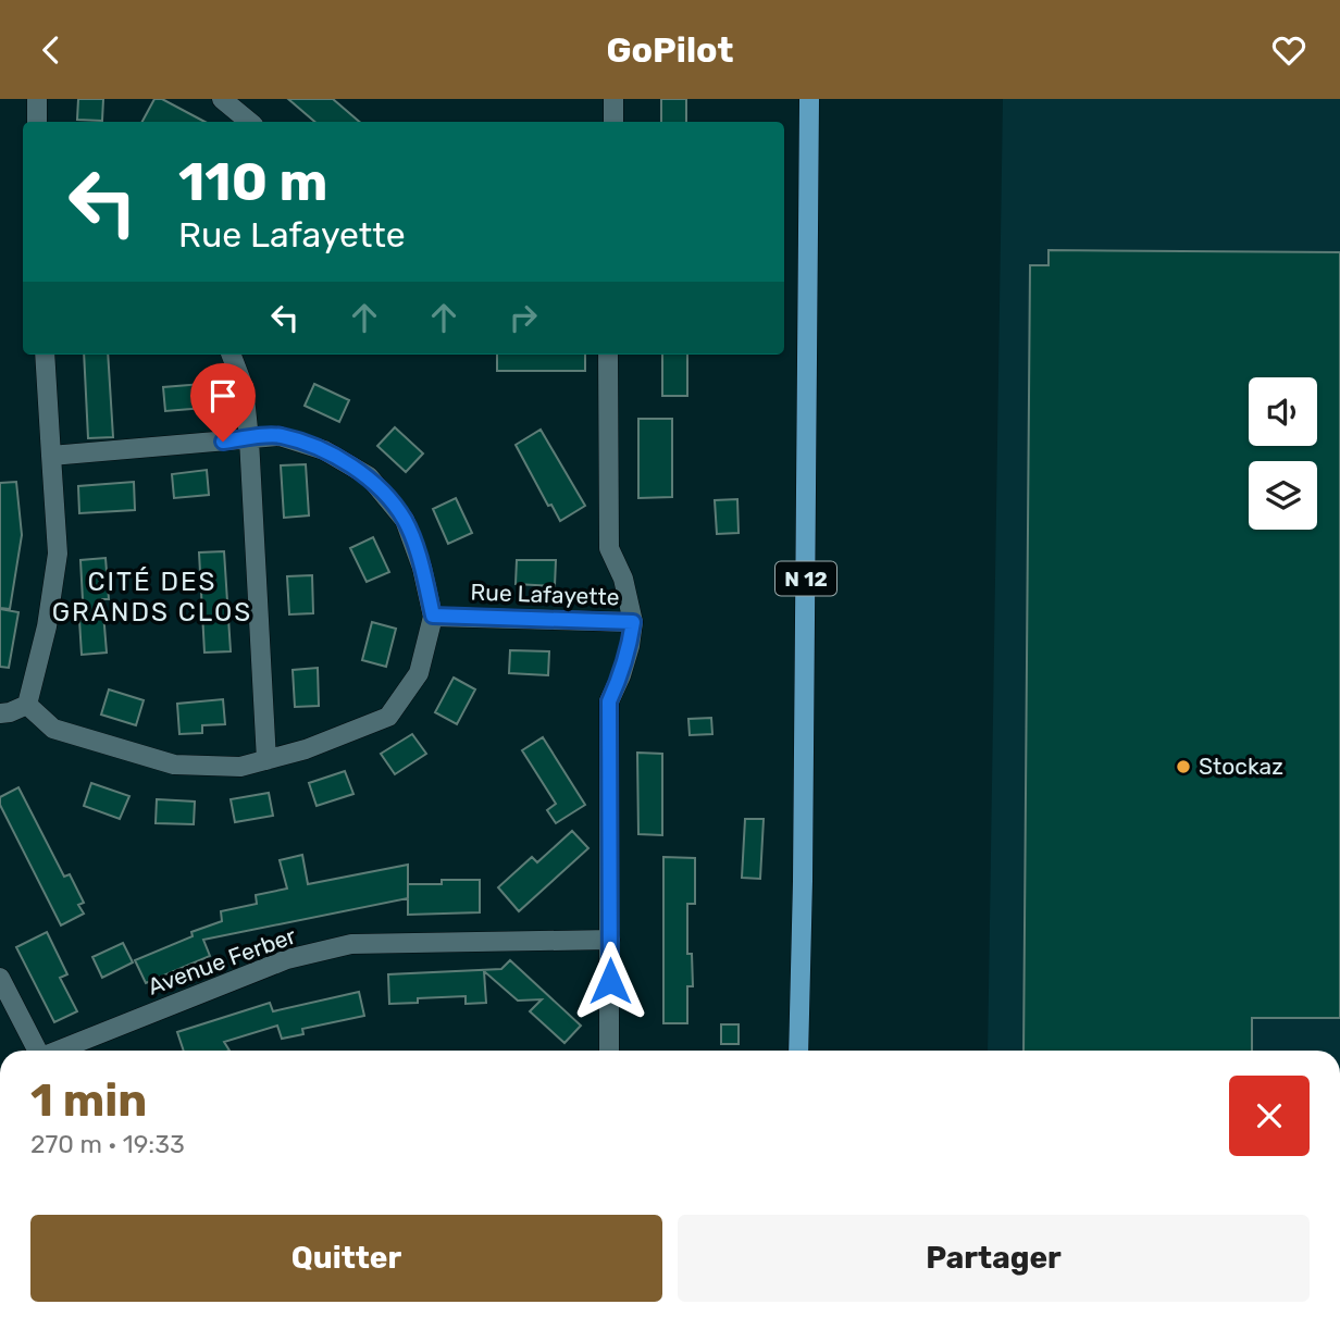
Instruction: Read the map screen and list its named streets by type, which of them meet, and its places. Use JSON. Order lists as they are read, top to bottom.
{
  "streets": {
    "main road": ["N 12"],
    "street": ["Rue Lafayette", "Avenue Ferber"]
  },
  "districts": ["CITÉ DES GRANDS CLOS"],
  "places": ["Stockaz"],
  "page": {
    "header": "GoPilot",
    "turn": ["110 m", "Rue Lafayette"],
    "heading": ["1 min", "270 m · 19:33"],
    "buttons": ["Quitter", "Partager"]
  }
}
